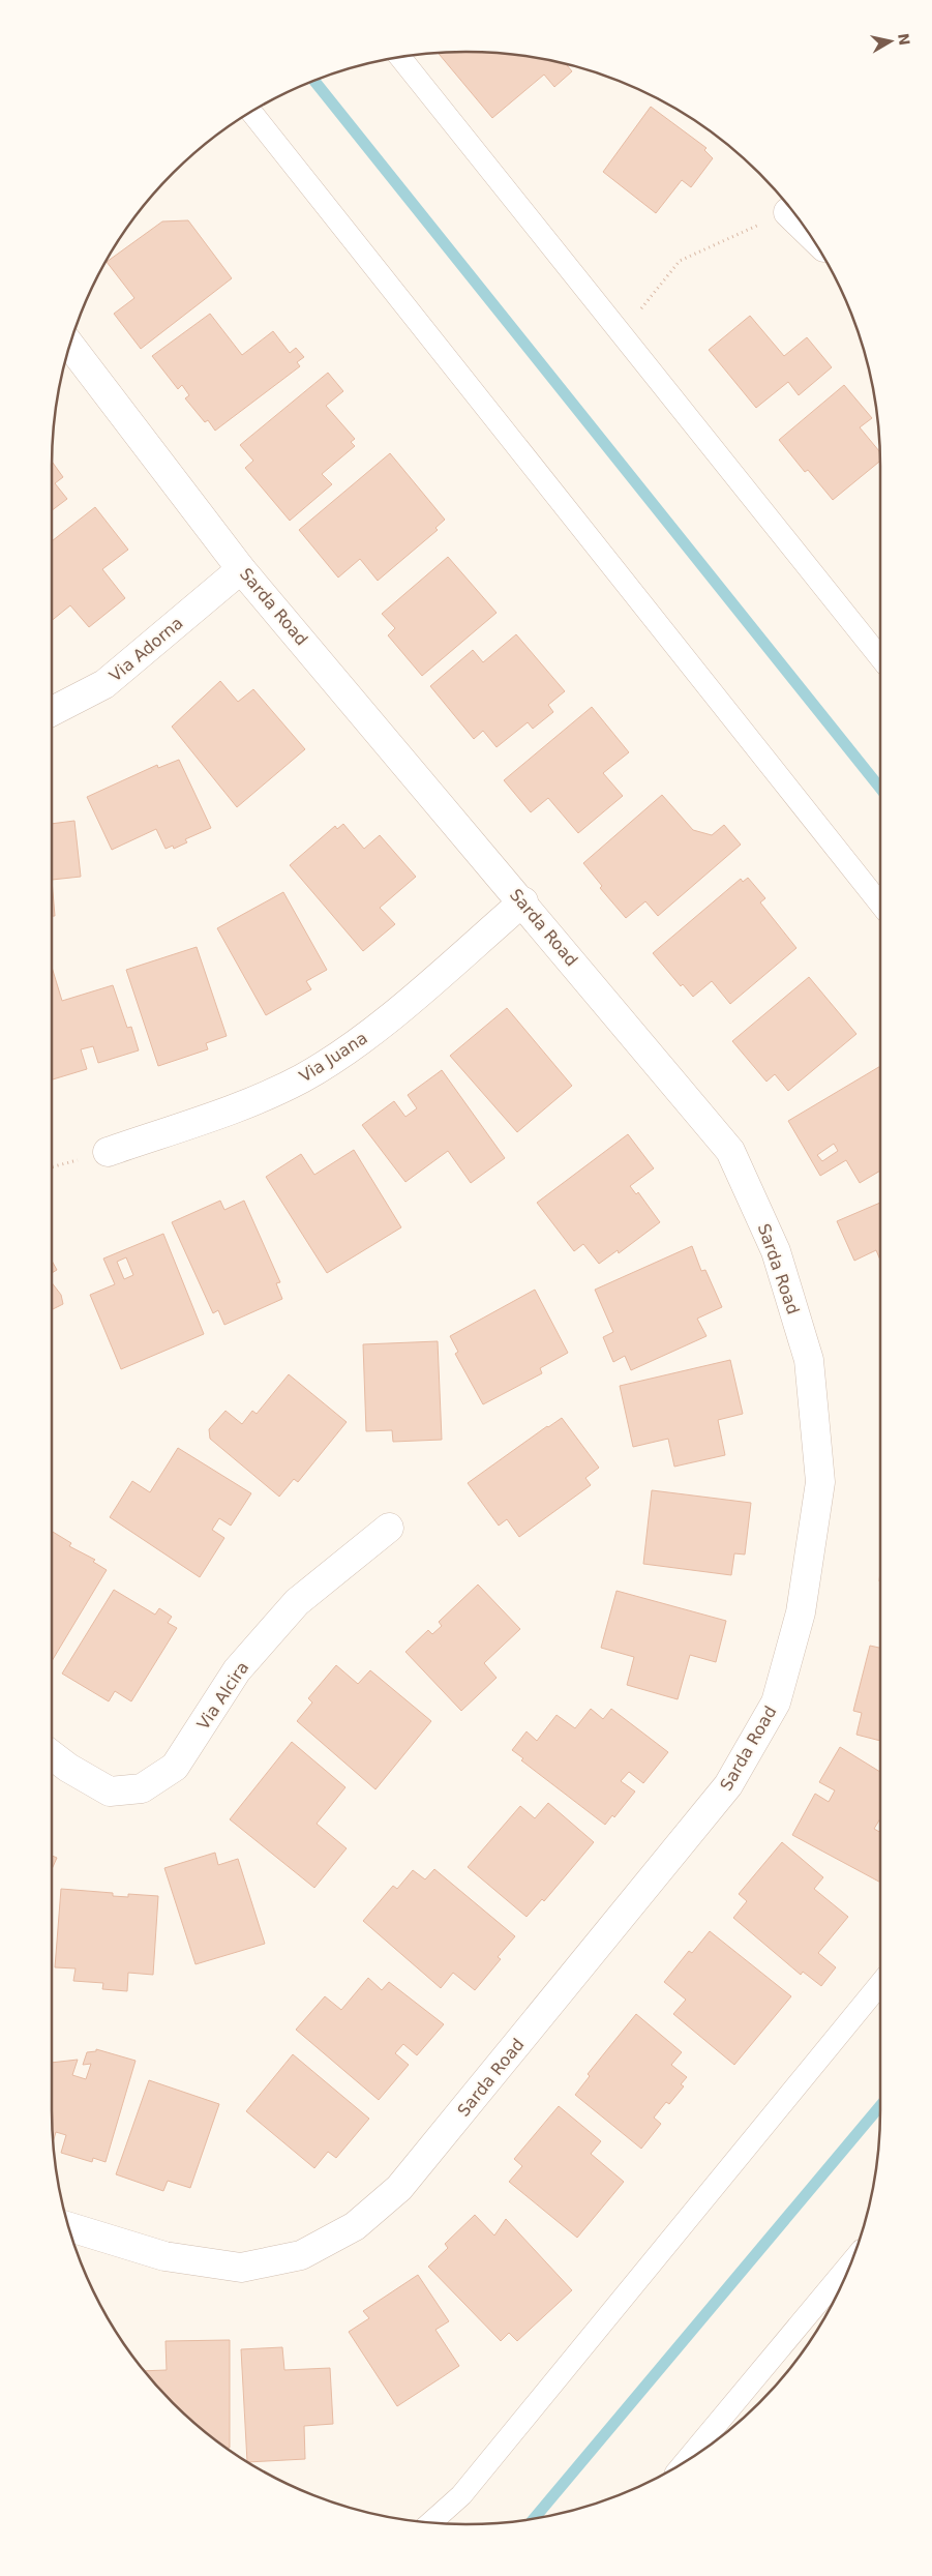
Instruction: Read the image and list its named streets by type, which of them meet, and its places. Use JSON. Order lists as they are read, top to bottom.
{
  "streets": {
    "street": [
      "Sarda Road",
      "Via Adorna",
      "Via Juana",
      "Via Alcira"
    ]
  },
  "crossings": [
    ["Sarda Road", "Via Adorna"],
    ["Sarda Road", "Via Juana"]
  ],
  "north": "right"
}
